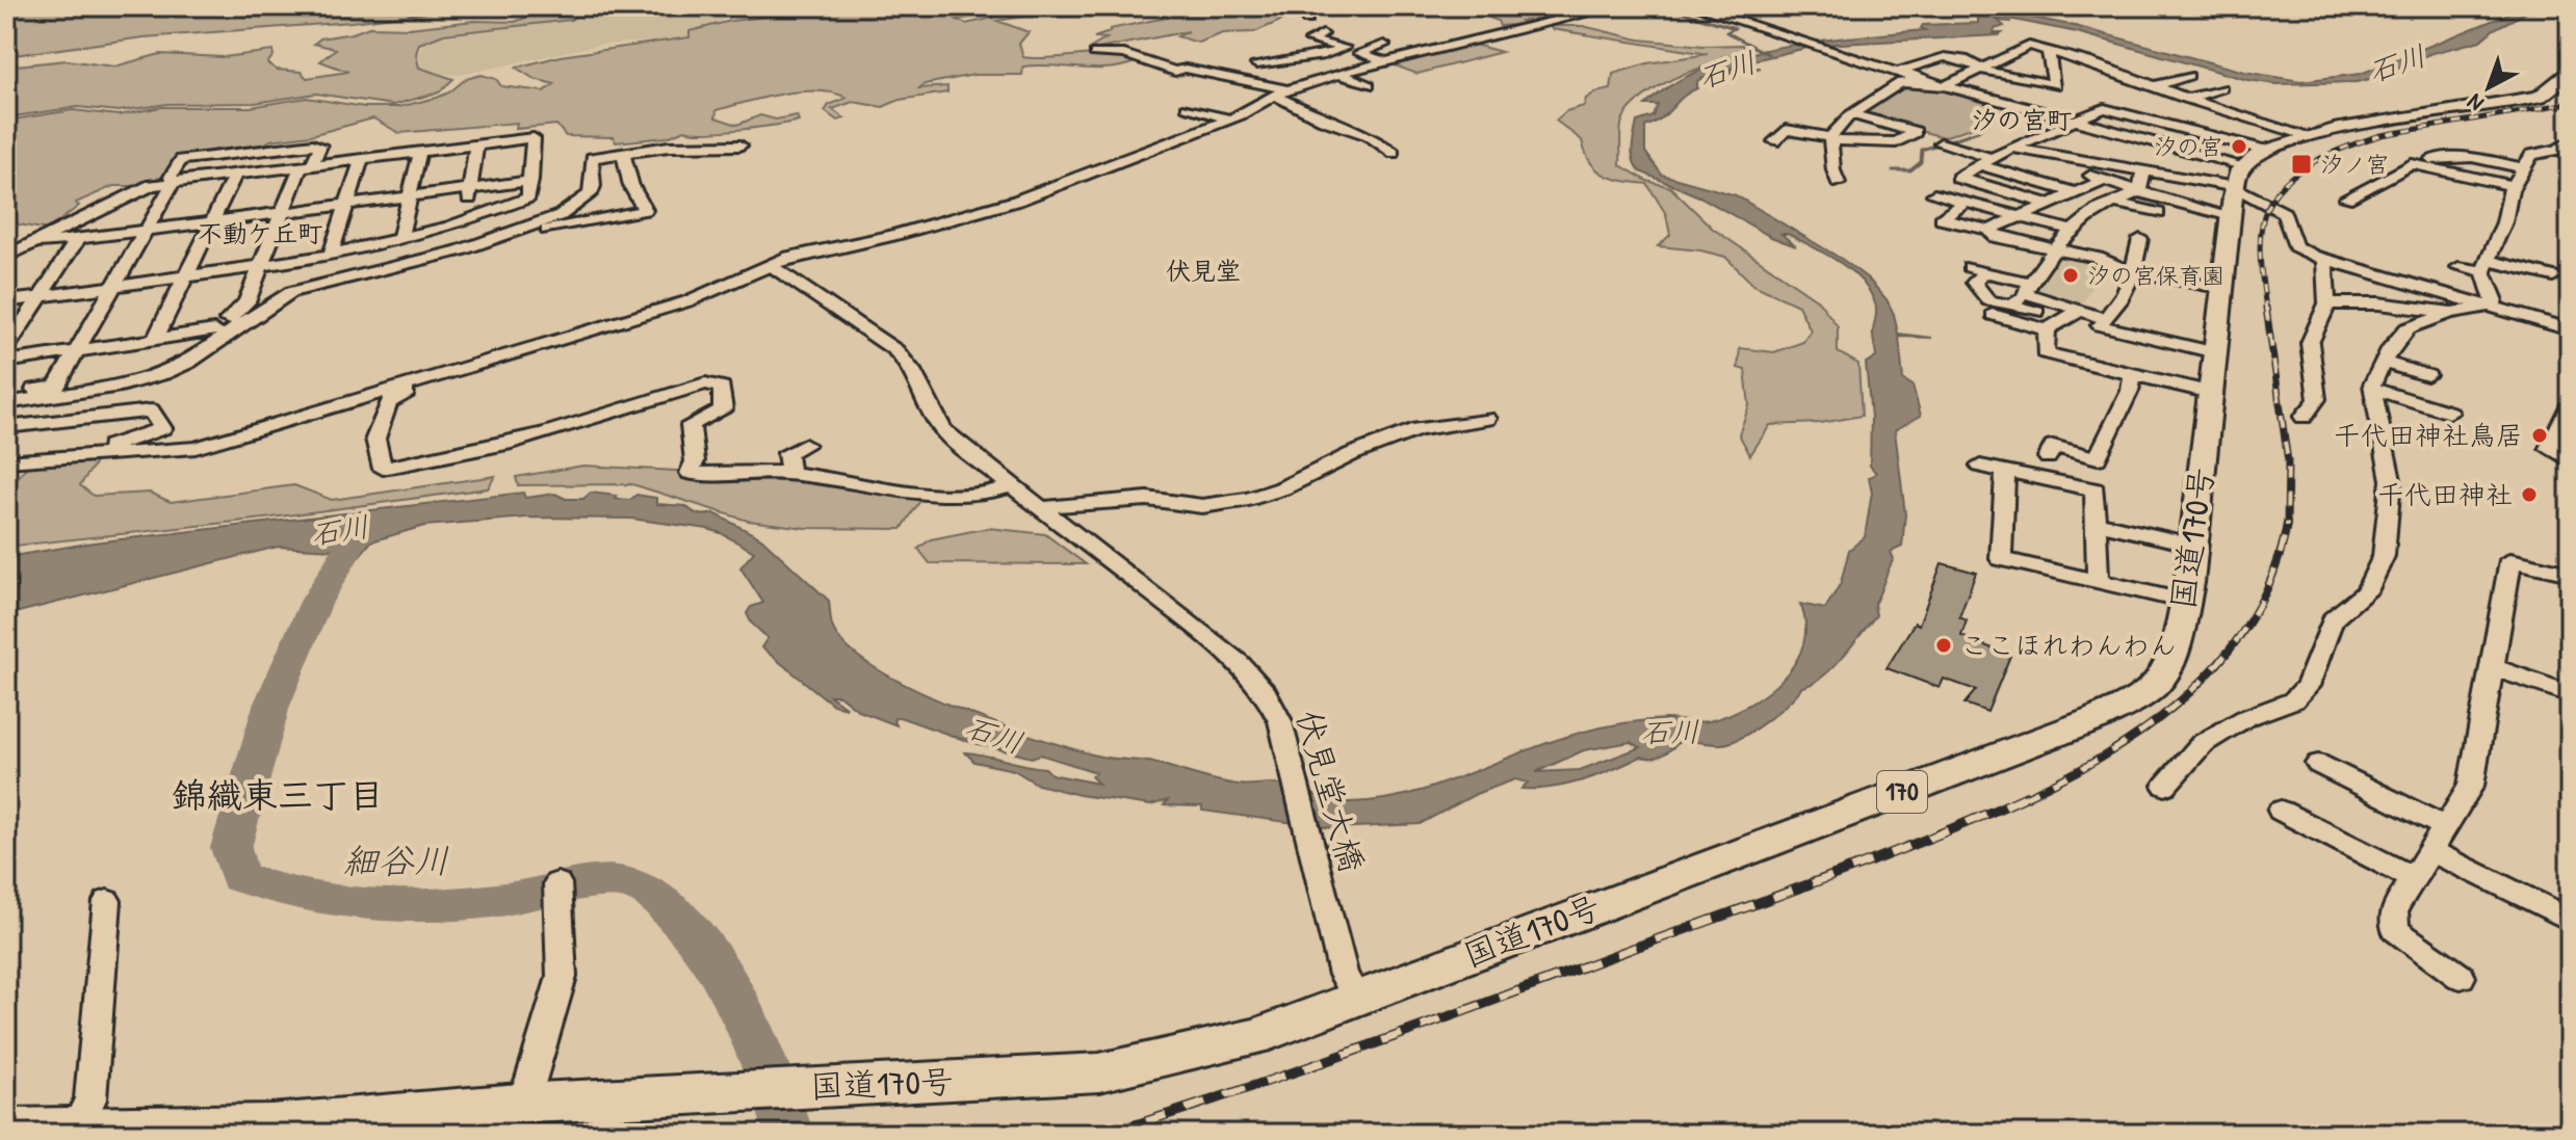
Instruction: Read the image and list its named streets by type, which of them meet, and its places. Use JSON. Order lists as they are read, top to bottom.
{
  "streets": {
    "highway": ["国道170号", "170"],
    "street": ["伏見堂大橋"]
  },
  "crossings": [
    ["国道170号", "伏見堂大橋"]
  ],
  "districts": [
    "汐の宮町",
    "不動ケ丘町",
    "伏見堂",
    "錦織東三丁目"
  ],
  "water": ["石川", "細谷川"],
  "places": {
    "other": [
      "汐の宮",
      "汐の宮保育園",
      "千代田神社鳥居",
      "千代田神社",
      "ここほれわんわん"
    ],
    "transit": ["汐ノ宮"]
  },
  "north": "bottom left"
}
